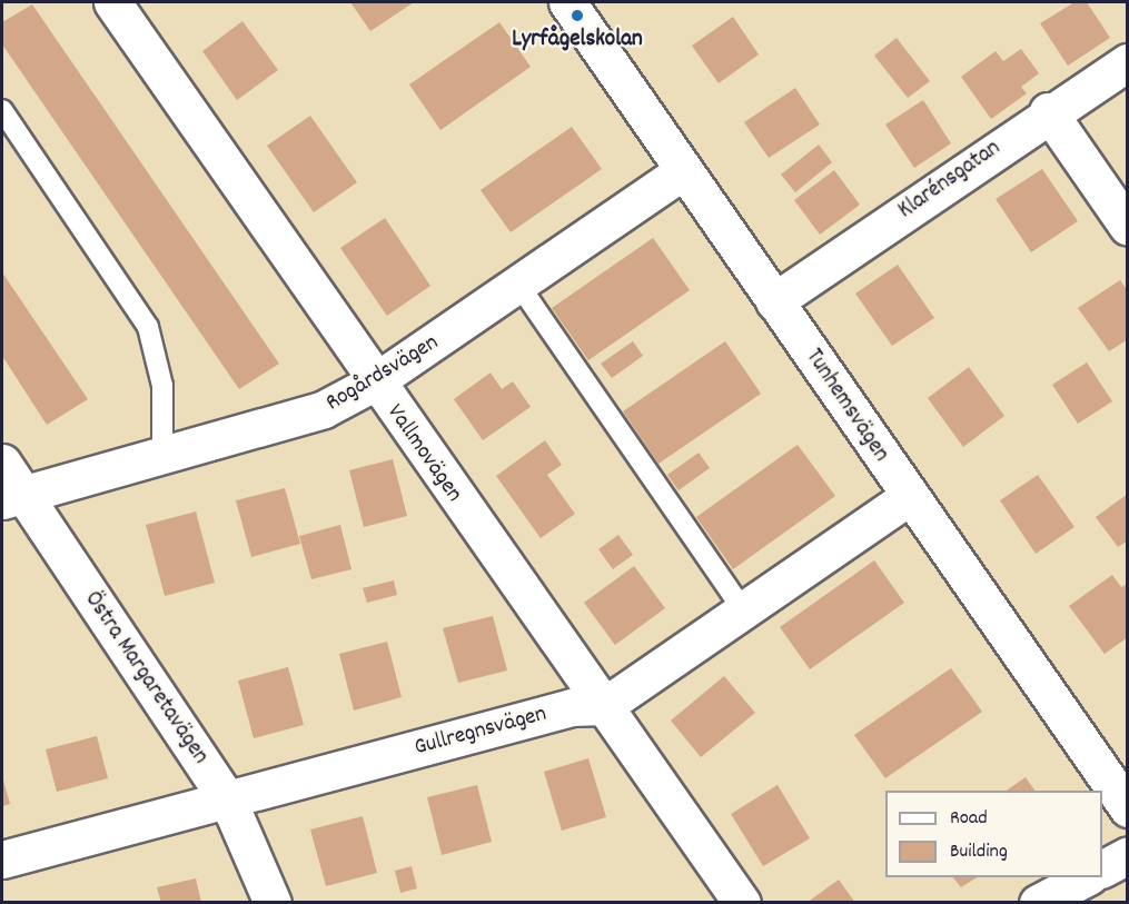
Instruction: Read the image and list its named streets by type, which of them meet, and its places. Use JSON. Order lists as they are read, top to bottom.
{
  "streets": {
    "street": [
      "Klarénsgatan",
      "Rogårdsvägen",
      "Tunhemsvägen",
      "Vallmovägen",
      "Östra Margaretavägen",
      "Gullregnsvägen"
    ]
  },
  "crossings": [
    ["Klarénsgatan", "Tunhemsvägen"],
    ["Rogårdsvägen", "Tunhemsvägen"],
    ["Rogårdsvägen", "Vallmovägen"],
    ["Rogårdsvägen", "Östra Margaretavägen"],
    ["Vallmovägen", "Gullregnsvägen"],
    ["Östra Margaretavägen", "Gullregnsvägen"]
  ],
  "places": ["Lyrfågelskolan"],
  "legend": ["Road", "Building"]
}
